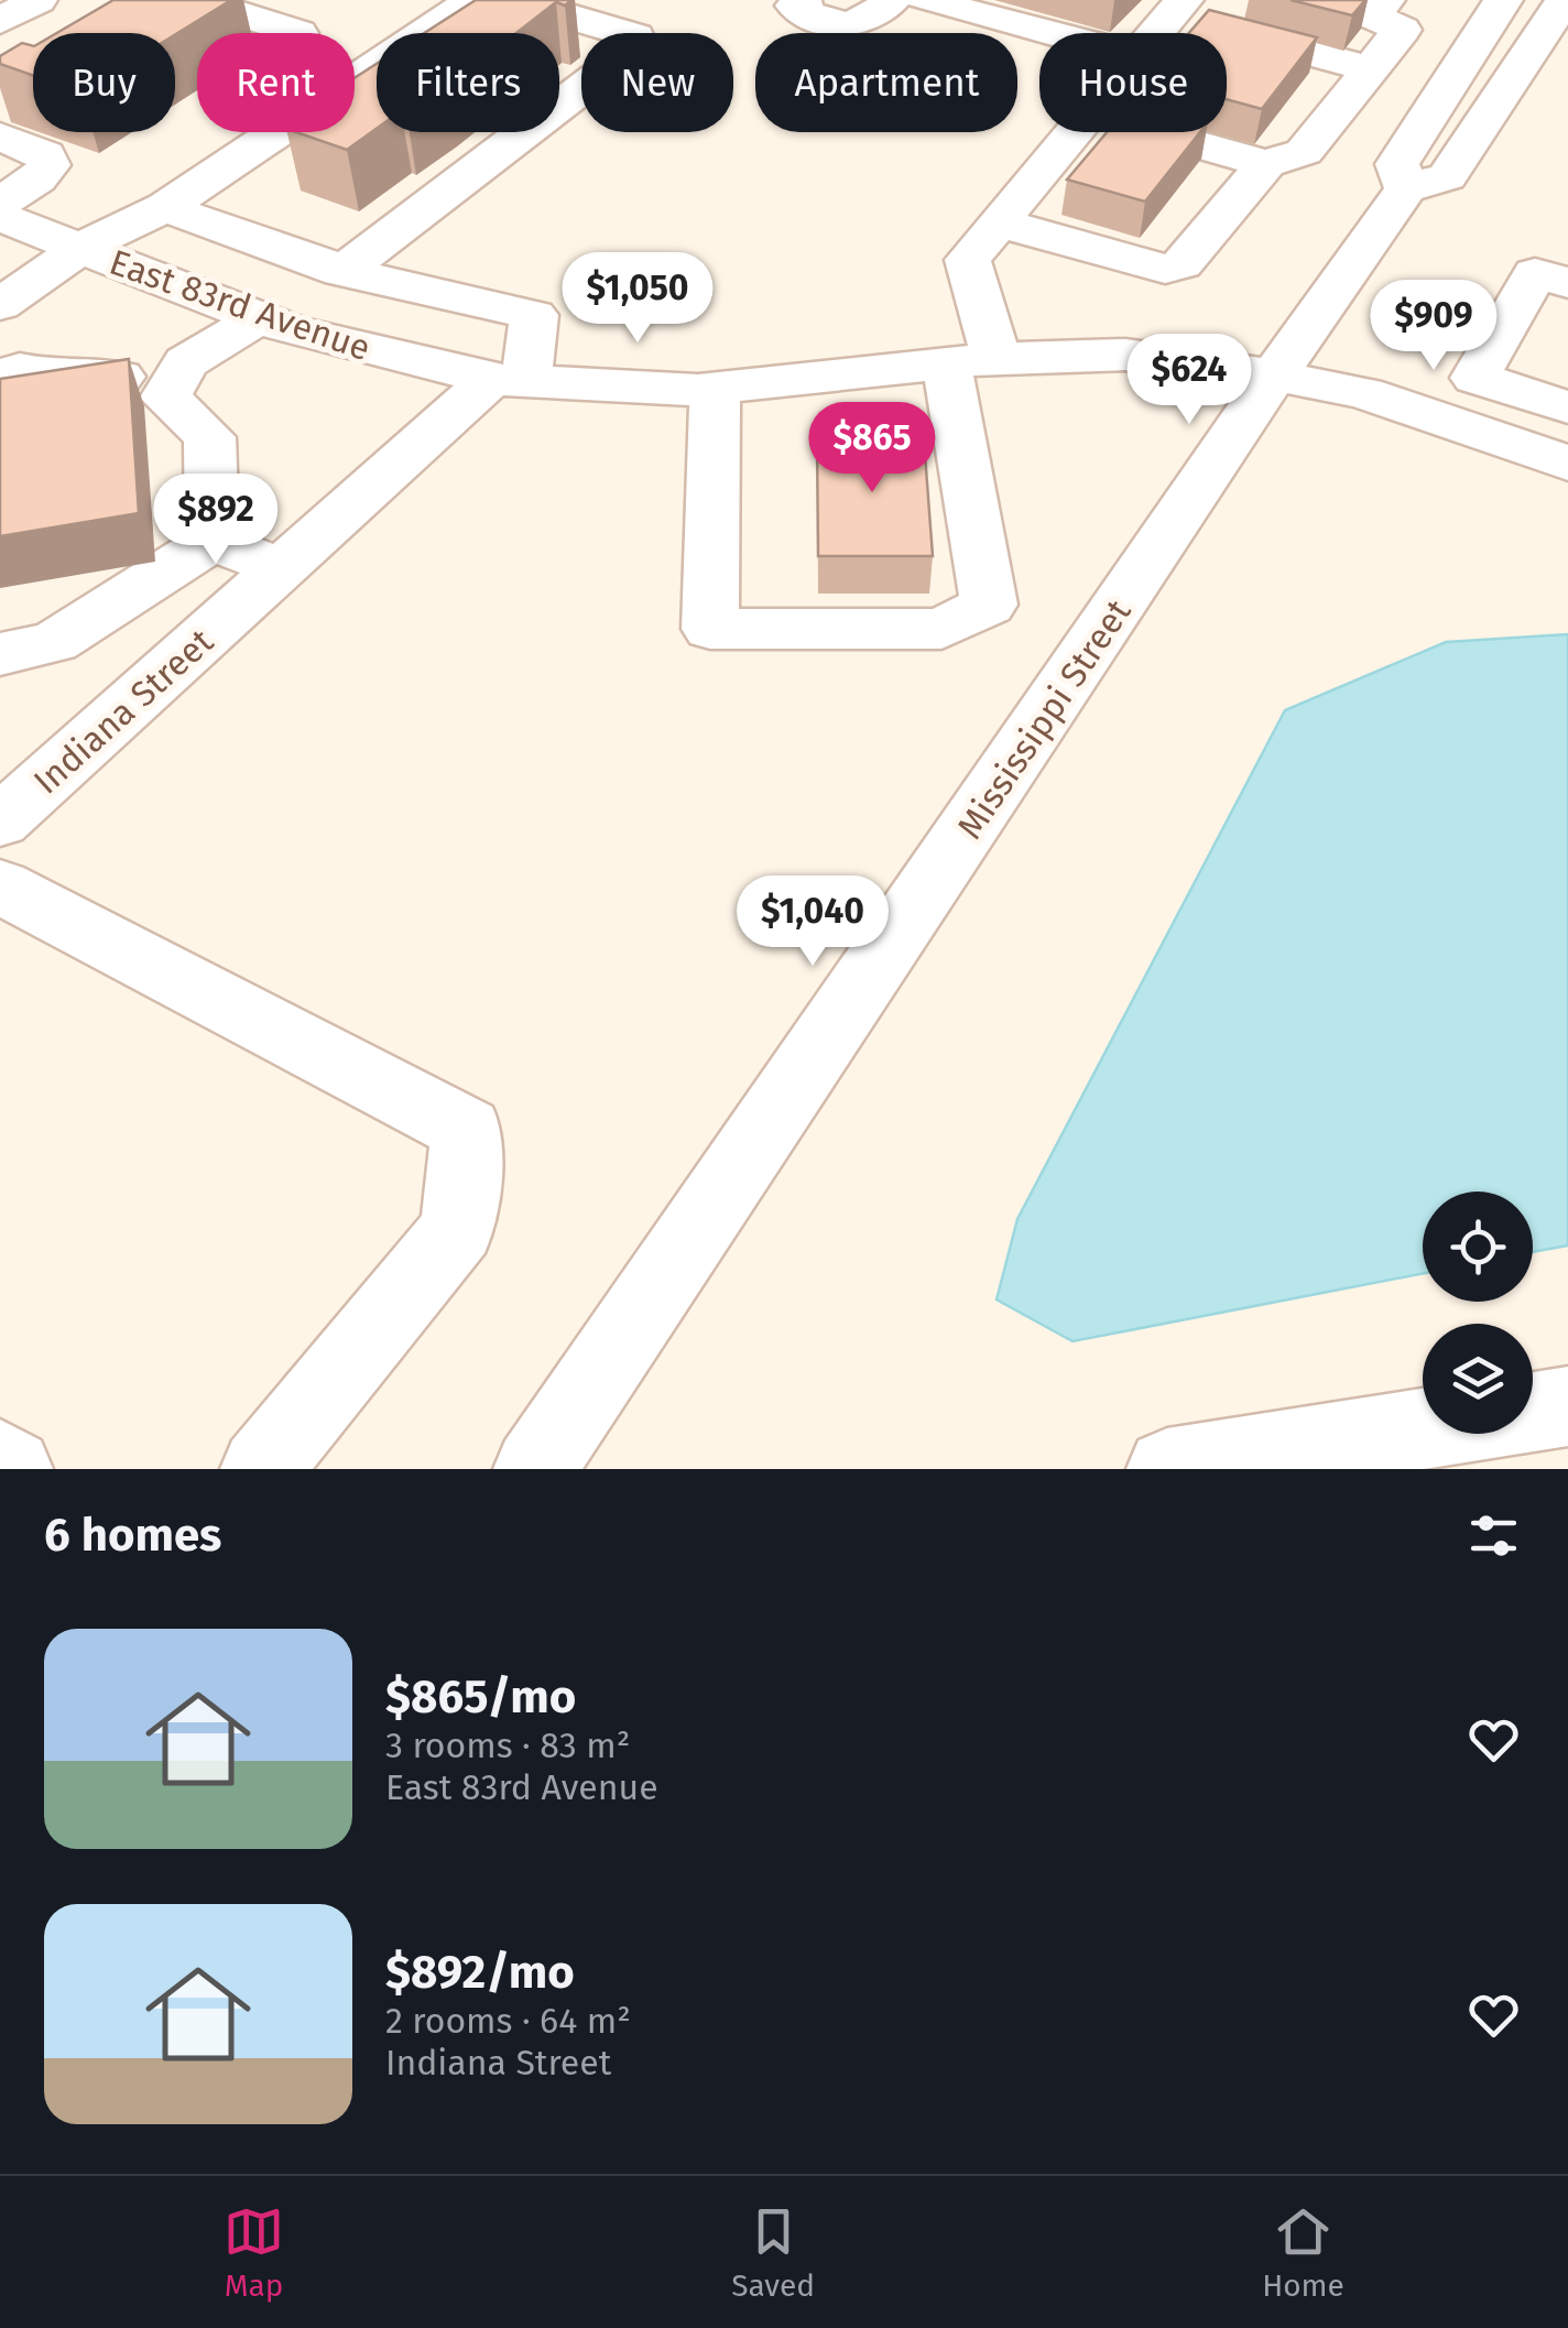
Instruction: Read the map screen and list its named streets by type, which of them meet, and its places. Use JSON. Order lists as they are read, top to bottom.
{
  "streets": {
    "street": ["East 83rd Avenue", "Indiana Street", "Mississippi Street"]
  },
  "crossings": [
    ["East 83rd Avenue", "Indiana Street"],
    ["East 83rd Avenue", "Mississippi Street"]
  ],
  "page": {
    "chip": [
      "Buy",
      "Rent",
      "Filters",
      "New",
      "Apartment",
      "House"
    ],
    "price": [
      "$1,050",
      "$909",
      "$624",
      "$865",
      "$892",
      "$1,040"
    ],
    "heading": "6 homes",
    "list": [
      {
        "name": "$865/mo",
        "note": "3 rooms · 83 m² · East 83rd Avenue"
      },
      {
        "name": "$892/mo",
        "note": "2 rooms · 64 m² · Indiana Street"
      }
    ],
    "tabs": ["Map", "Saved", "Home"]
  }
}
